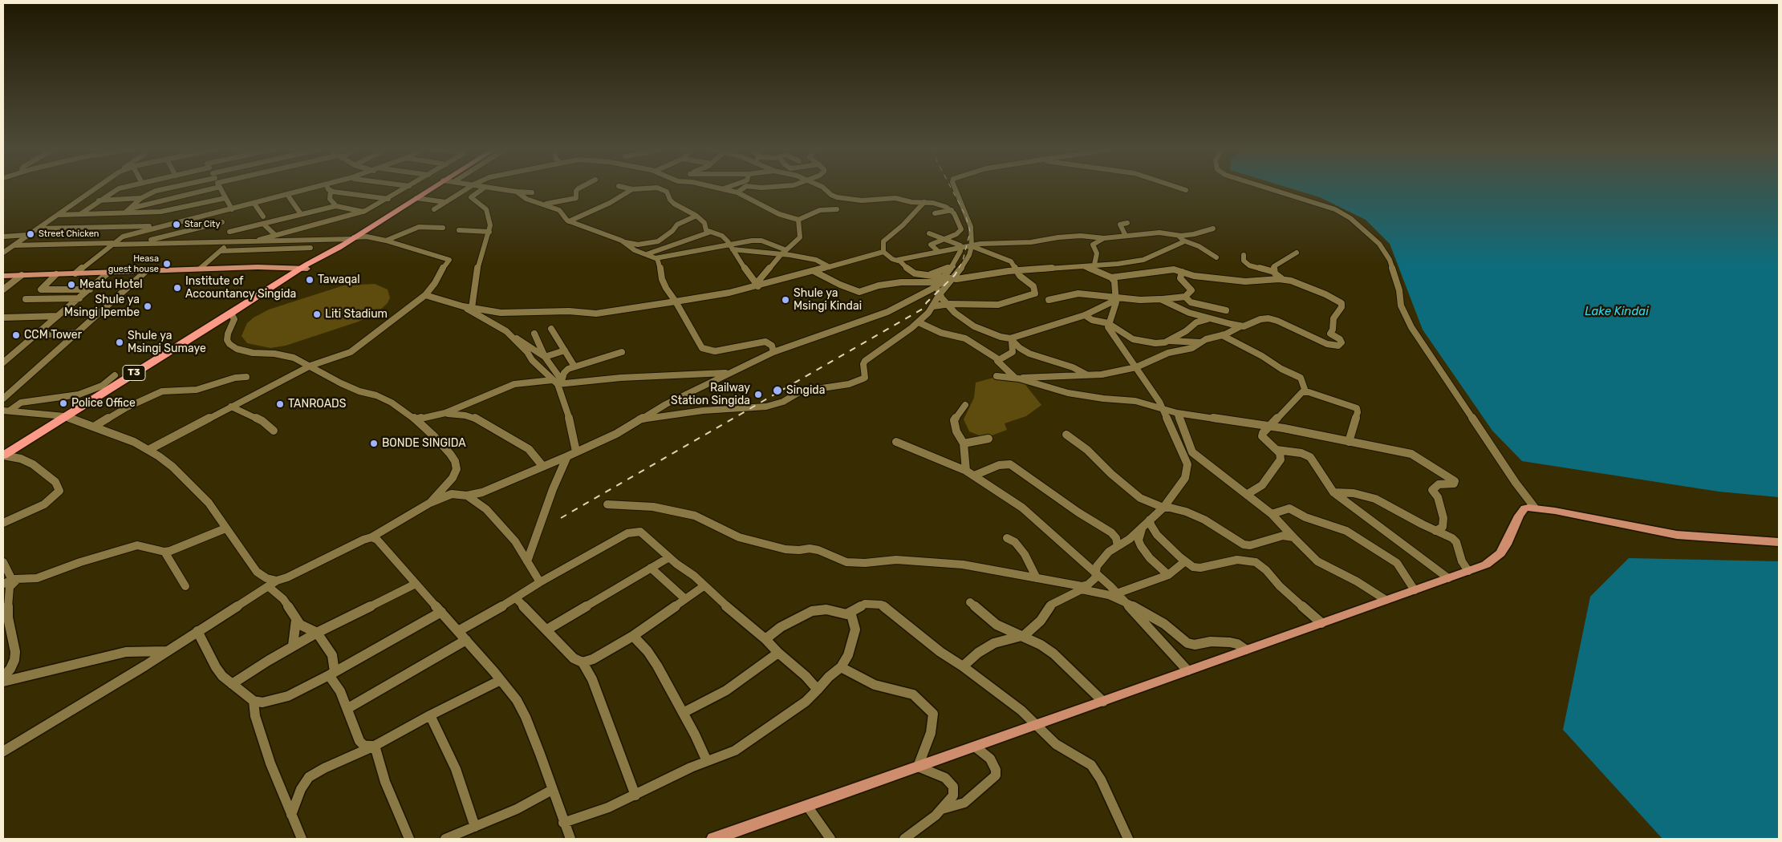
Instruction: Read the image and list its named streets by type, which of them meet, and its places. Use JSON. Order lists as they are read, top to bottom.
{
  "streets": {
    "highway": ["T3"]
  },
  "water": ["Lake Kindai"],
  "places": [
    "Star City",
    "Street Chicken",
    "Heasa guest house",
    "Tawaqal",
    "Meatu Hotel",
    "Institute of Accountancy Singida",
    "Shule ya Msingi Kindai",
    "Shule ya Msingi Ipembe",
    "Liti Stadium",
    "CCM Tower",
    "Shule ya Msingi Sumaye",
    "Singida",
    "Railway Station Singida",
    "Police Office",
    "TANROADS",
    "BONDE SINGIDA"
  ]
}
